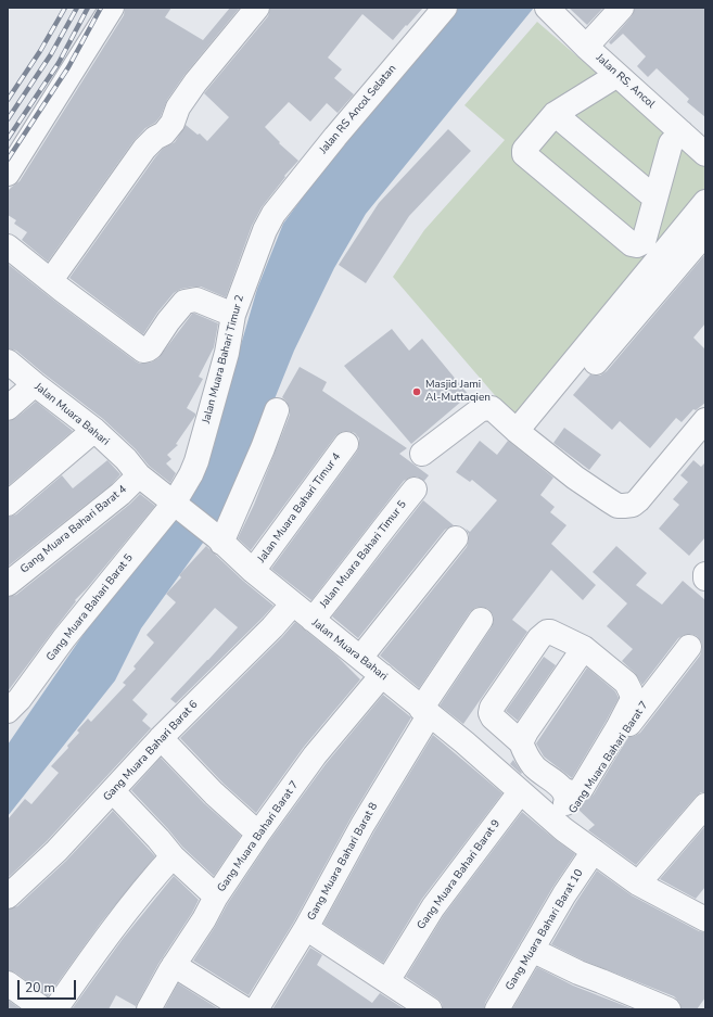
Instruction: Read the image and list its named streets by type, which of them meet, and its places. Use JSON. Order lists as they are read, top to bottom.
{
  "streets": {
    "street": [
      "Jalan RS. Ancol",
      "Jalan RS Ancol Selatan",
      "Jalan Muara Bahari Timur 2",
      "Jalan Muara Bahari",
      "Jalan Muara Bahari Timur 4",
      "Gang Muara Bahari Barat 4",
      "Jalan Muara Bahari Timur 5",
      "Gang Muara Bahari Barat 5",
      "Gang Muara Bahari Barat 6",
      "Gang Muara Bahari Barat 7",
      "Gang Muara Bahari Barat 8",
      "Gang Muara Bahari Barat 9",
      "Gang Muara Bahari Barat 10"
    ]
  },
  "crossings": [
    ["Jalan RS Ancol Selatan", "Jalan Muara Bahari Timur 2"],
    ["Jalan Muara Bahari Timur 2", "Jalan Muara Bahari"],
    ["Jalan Muara Bahari Timur 2", "Gang Muara Bahari Barat 5"],
    ["Jalan Muara Bahari", "Jalan Muara Bahari Timur 4"],
    ["Jalan Muara Bahari", "Gang Muara Bahari Barat 4"],
    ["Jalan Muara Bahari", "Jalan Muara Bahari Timur 5"],
    ["Jalan Muara Bahari", "Gang Muara Bahari Barat 5"],
    ["Jalan Muara Bahari", "Gang Muara Bahari Barat 6"],
    ["Jalan Muara Bahari", "Gang Muara Bahari Barat 7"],
    ["Jalan Muara Bahari", "Gang Muara Bahari Barat 8"],
    ["Jalan Muara Bahari", "Gang Muara Bahari Barat 9"],
    ["Jalan Muara Bahari", "Gang Muara Bahari Barat 10"]
  ],
  "places": ["Masjid Jami Al-Muttaqien"],
  "scale_bar": "20 m"
}
